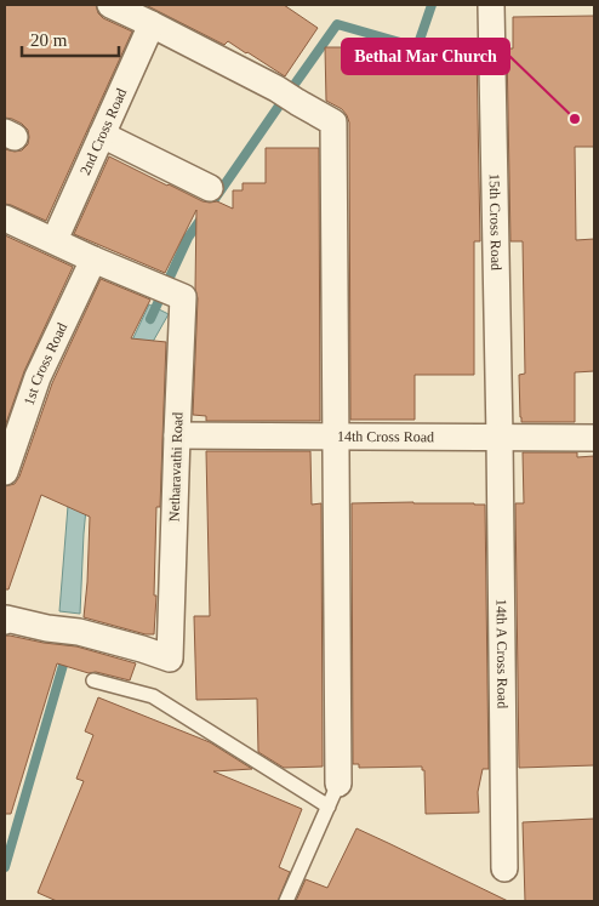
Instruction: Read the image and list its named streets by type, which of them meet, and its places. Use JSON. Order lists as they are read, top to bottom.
{
  "streets": {
    "street": [
      "2nd Cross Road",
      "15th Cross Road",
      "1st Cross Road",
      "14th Cross Road",
      "Netharavathi Road",
      "14th A Cross Road"
    ]
  },
  "crossings": [
    ["2nd Cross Road", "Netharavathi Road"],
    ["15th Cross Road", "14th Cross Road"],
    ["15th Cross Road", "14th A Cross Road"],
    ["1st Cross Road", "Netharavathi Road"],
    ["14th Cross Road", "Netharavathi Road"],
    ["14th Cross Road", "14th A Cross Road"]
  ],
  "places": ["Bethal Mar Church"],
  "scale_bar": "20 m"
}
